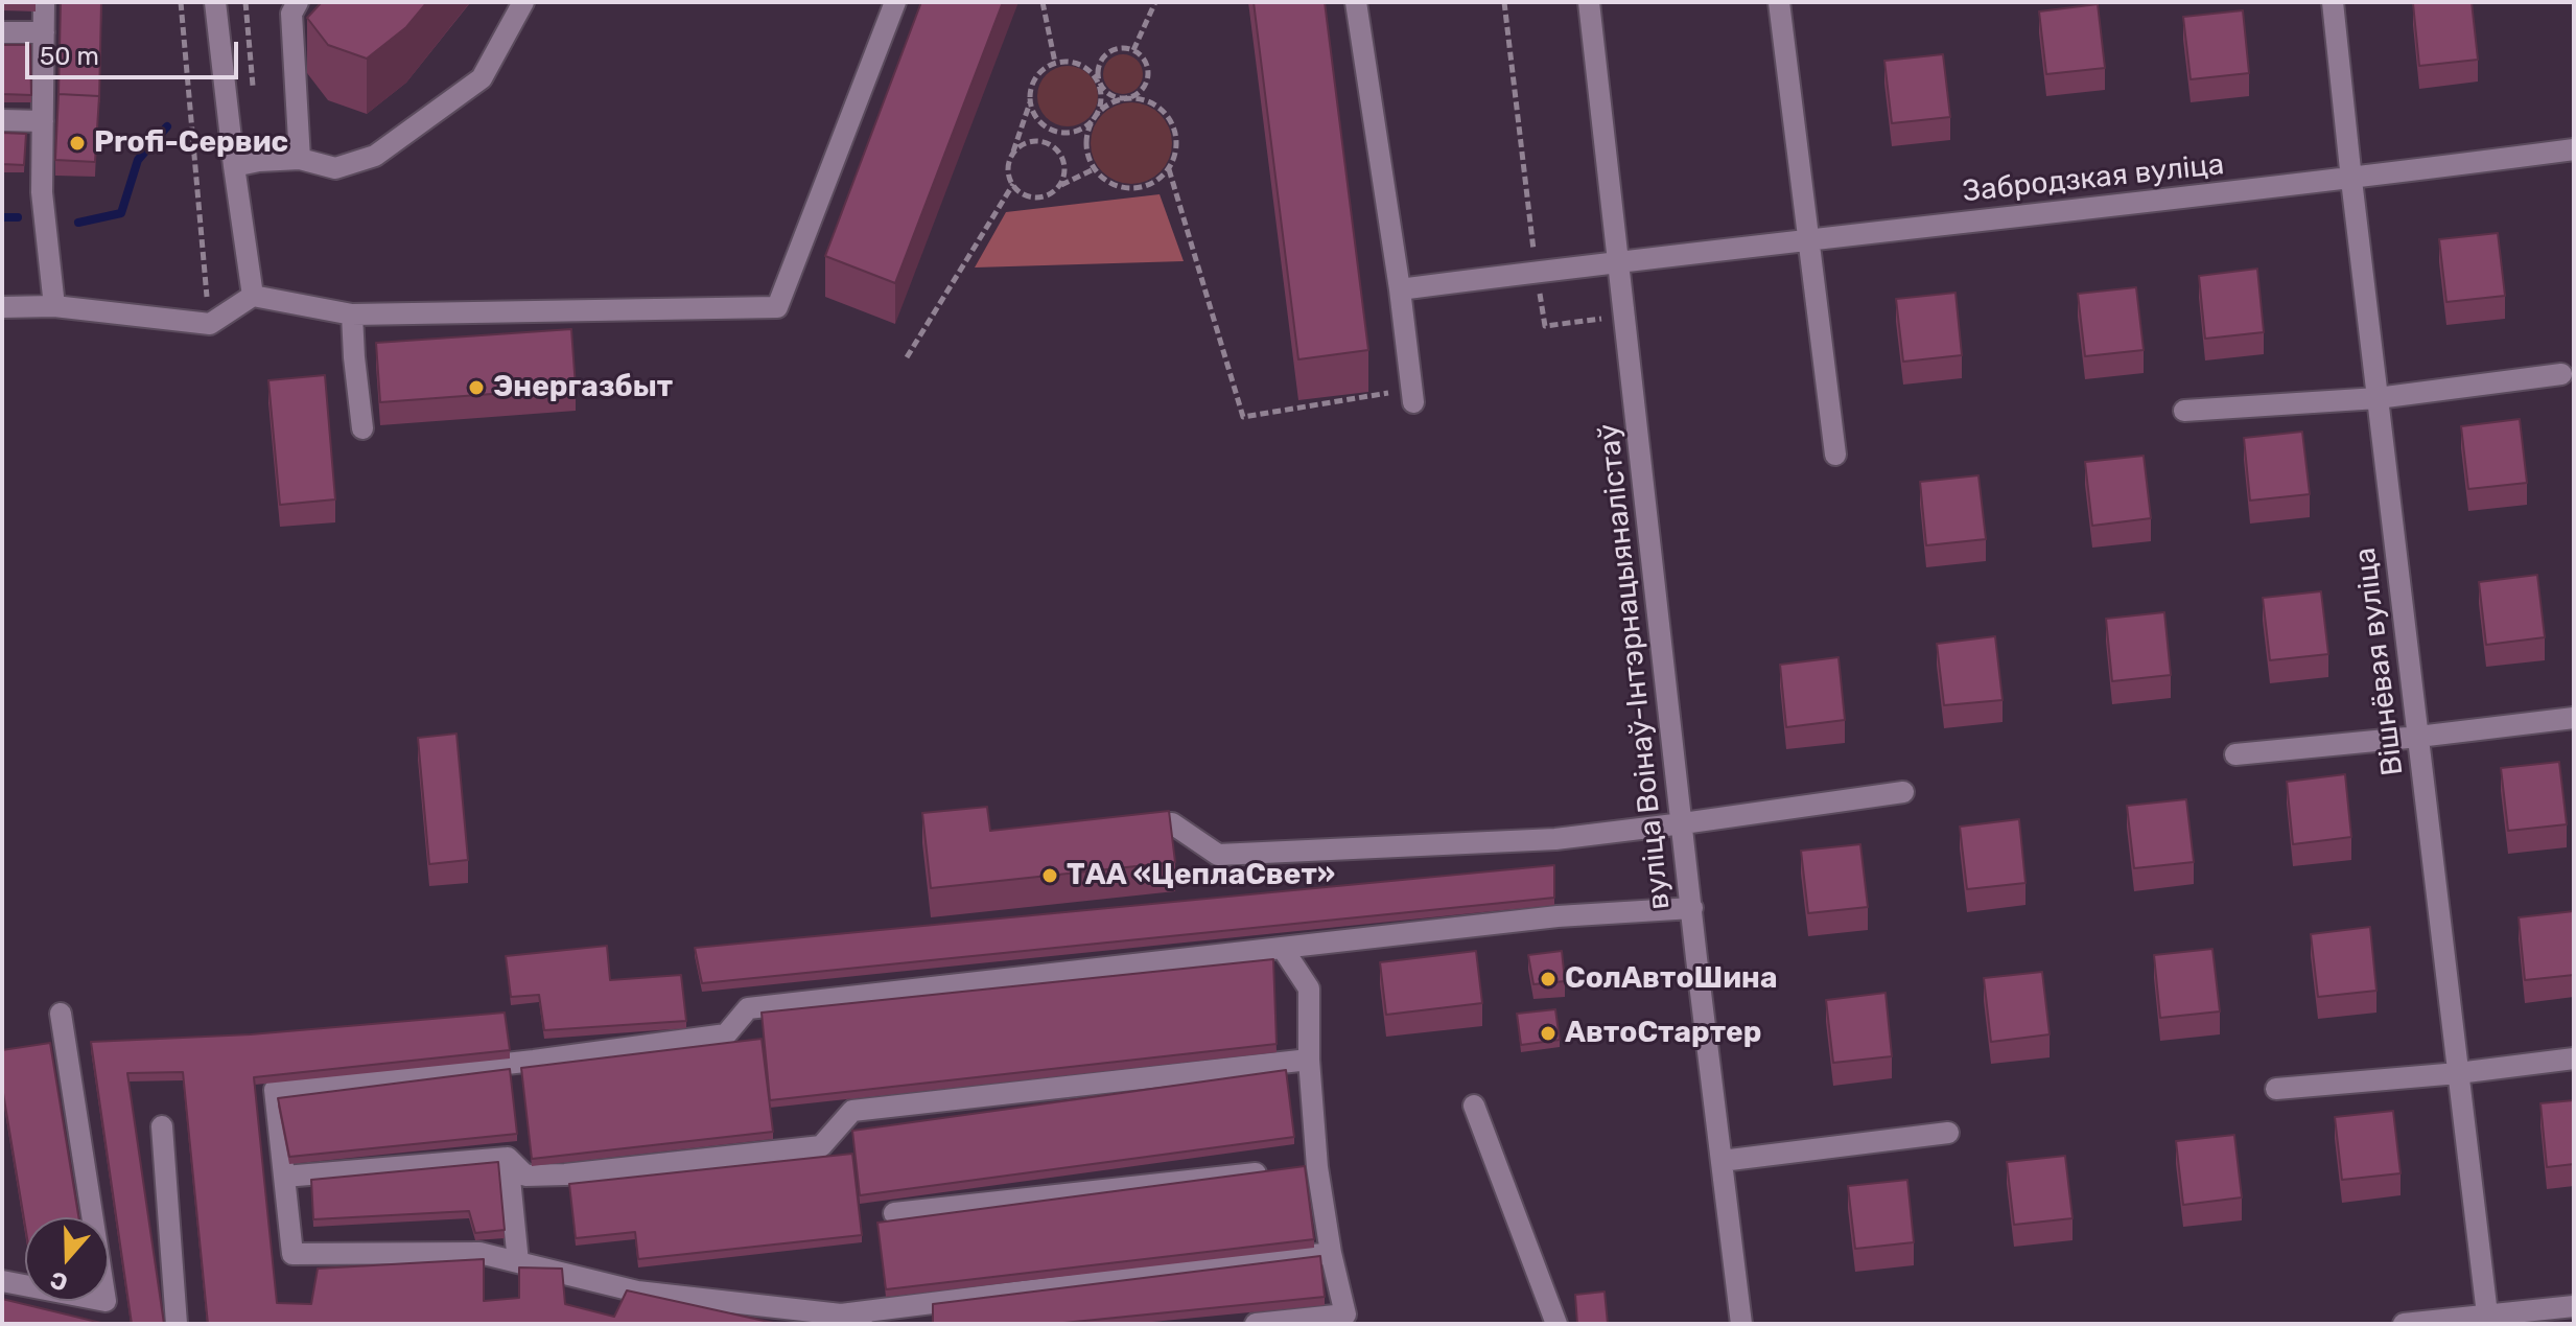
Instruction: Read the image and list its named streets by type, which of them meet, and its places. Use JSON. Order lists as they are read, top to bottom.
{
  "streets": {
    "street": ["Забродзкая вуліца", "Вішнёвая вуліца", "вуліца Воінаў-Інтэрнацыяналістаў"]
  },
  "crossings": [
    ["Забродзкая вуліца", "Вішнёвая вуліца"],
    ["Забродзкая вуліца", "вуліца Воінаў-Інтэрнацыяналістаў"]
  ],
  "places": [
    "Profi-Сервис",
    "Энергазбыт",
    "ТАА «ЦеплаСвет»",
    "СолАвтоШина",
    "АвтоСтартер"
  ],
  "scale_bar": "50 m",
  "north": "bottom"
}
